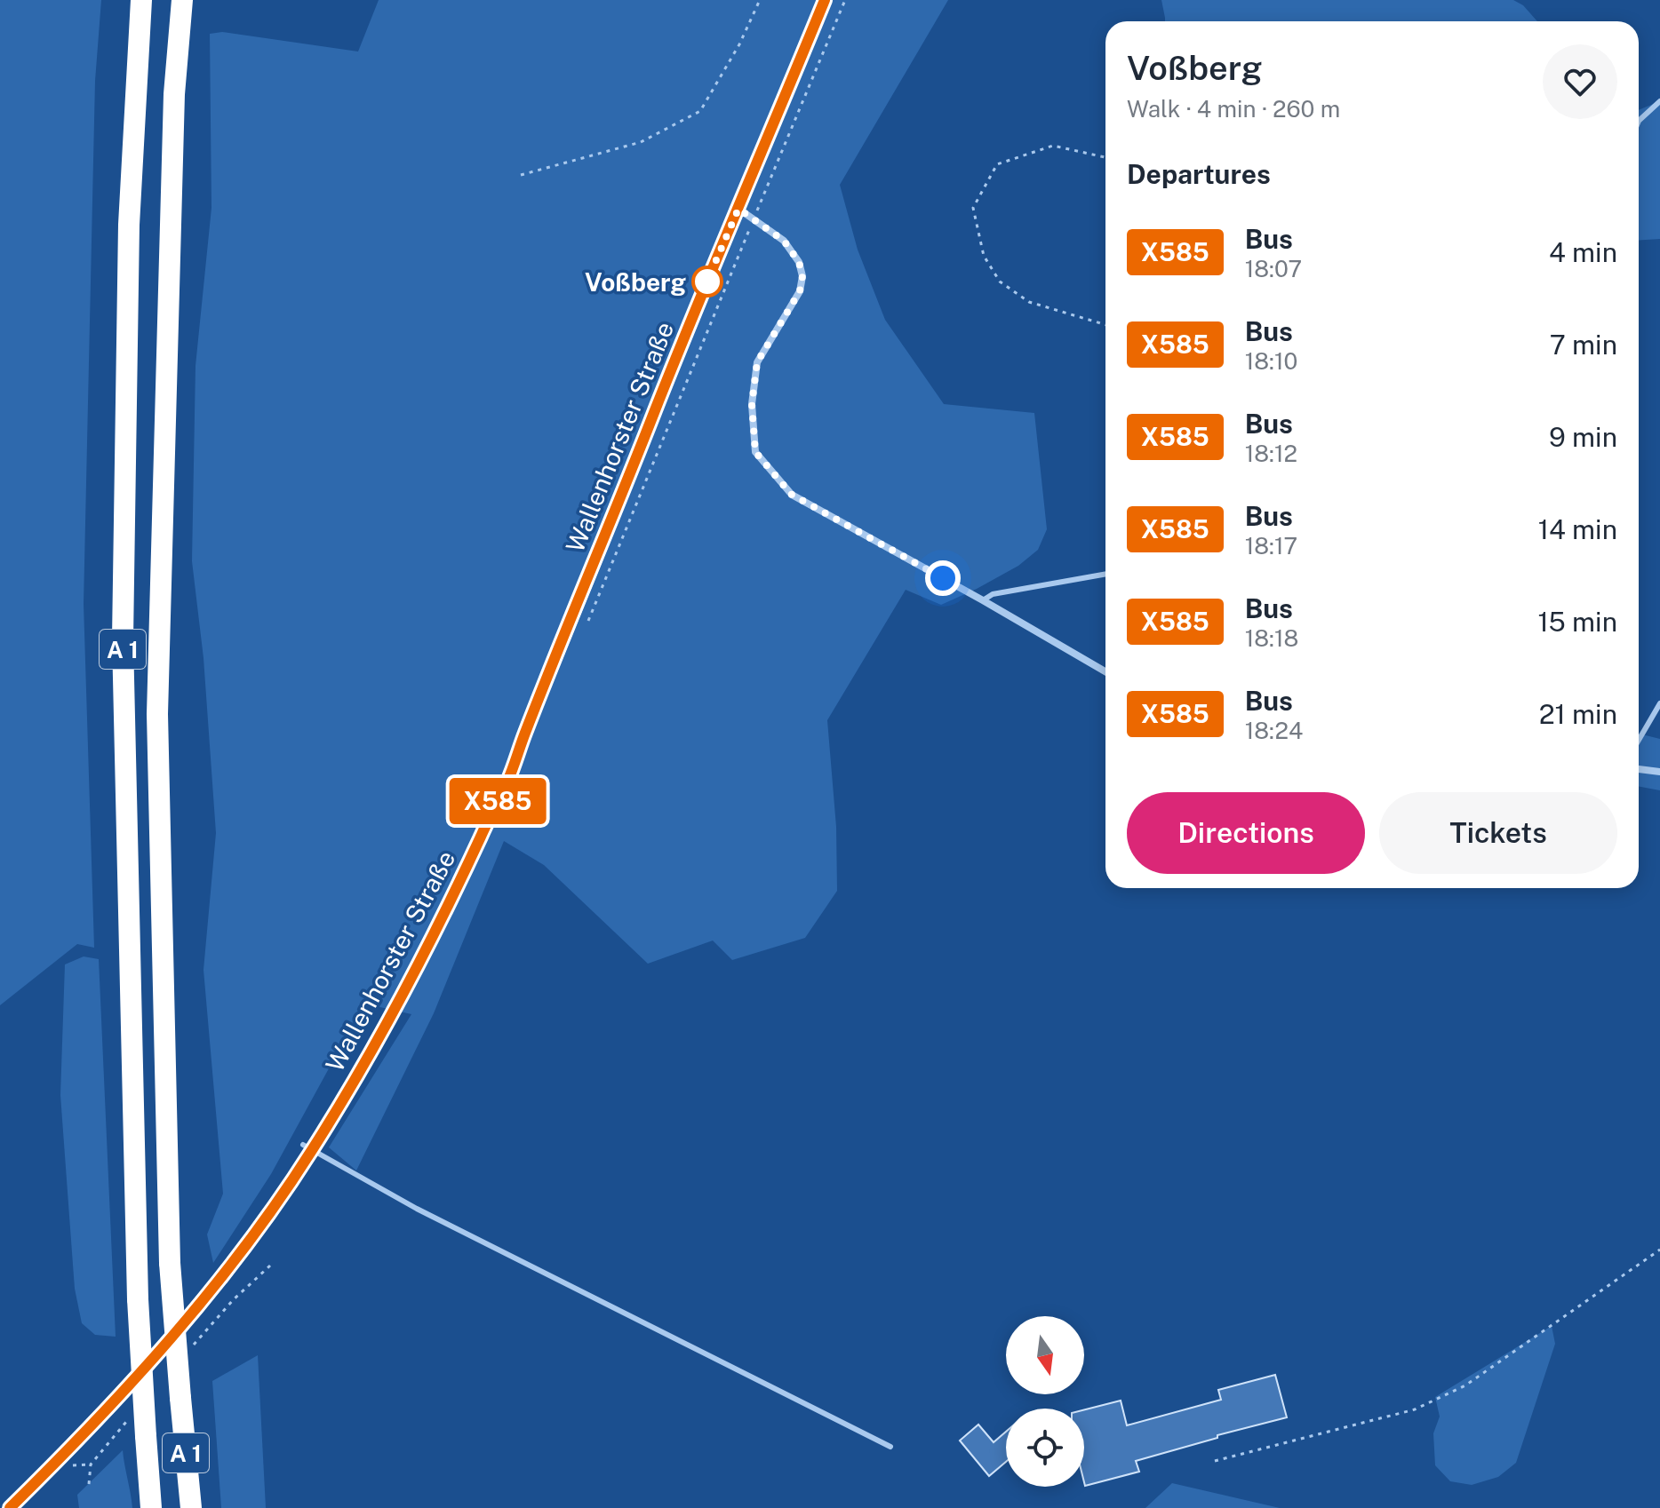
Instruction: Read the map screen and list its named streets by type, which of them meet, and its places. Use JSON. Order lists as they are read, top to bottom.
{
  "streets": {
    "highway": ["A 1"],
    "main road": ["Wallenhorster Straße"]
  },
  "places": ["Voßberg"],
  "lines": ["bus line X585"],
  "north": "bottom",
  "page": {
    "on_map": "X585",
    "heading": [
      ["Voßberg", "Walk · 4 min · 260 m"],
      "Departures"
    ],
    "list": [
      {
        "mark": "X585",
        "name": "Bus",
        "note": "18:07",
        "value": "4 min"
      },
      {
        "mark": "X585",
        "name": "Bus",
        "note": "18:10",
        "value": "7 min"
      },
      {
        "mark": "X585",
        "name": "Bus",
        "note": "18:12",
        "value": "9 min"
      },
      {
        "mark": "X585",
        "name": "Bus",
        "note": "18:17",
        "value": "14 min"
      },
      {
        "mark": "X585",
        "name": "Bus",
        "note": "18:18",
        "value": "15 min"
      },
      {
        "mark": "X585",
        "name": "Bus",
        "note": "18:24",
        "value": "21 min"
      }
    ],
    "buttons": ["Directions", "Tickets"]
  }
}
